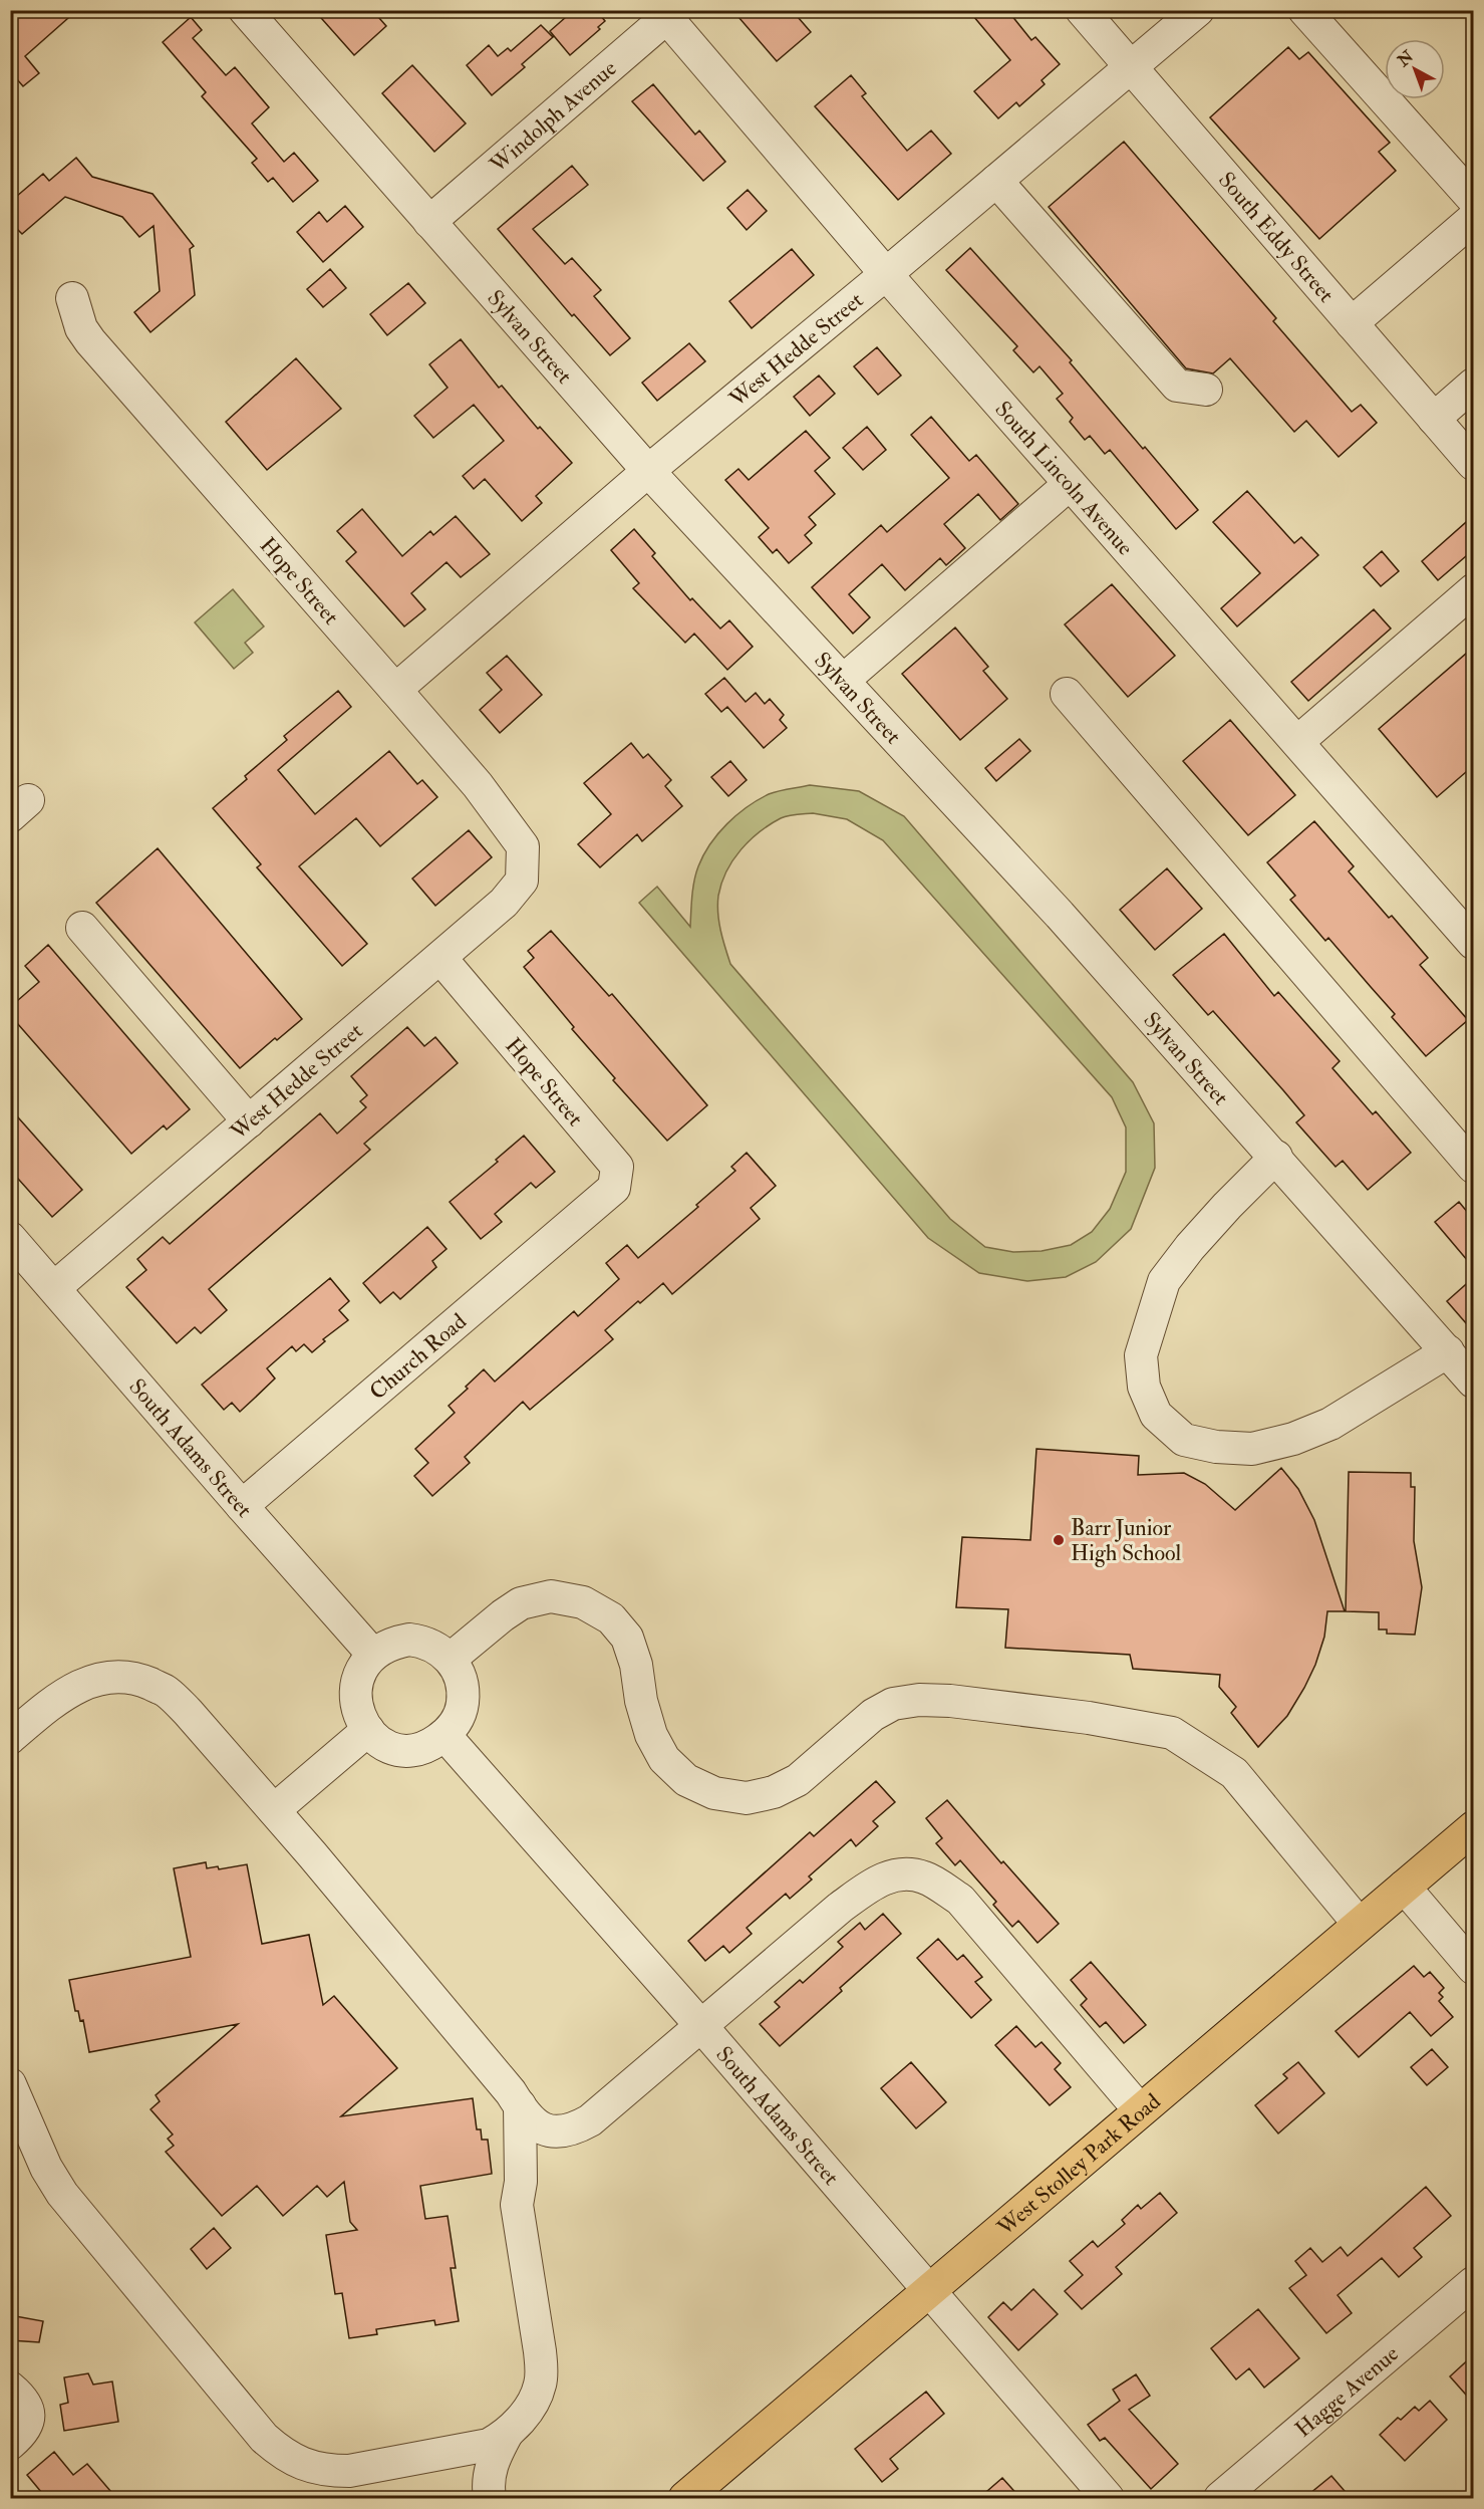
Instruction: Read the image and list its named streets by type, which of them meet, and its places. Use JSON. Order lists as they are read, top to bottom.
{
  "streets": {
    "main road": ["West Stolley Park Road"],
    "street": [
      "Windolph Avenue",
      "South Eddy Street",
      "Sylvan Street",
      "West Hedde Street",
      "South Lincoln Avenue",
      "Hope Street",
      "Church Road",
      "South Adams Street",
      "Hagge Avenue"
    ]
  },
  "crossings": [
    ["Windolph Avenue", "Sylvan Street"],
    ["Windolph Avenue", "South Lincoln Avenue"],
    ["South Eddy Street", "West Hedde Street"],
    ["Sylvan Street", "West Hedde Street"],
    ["West Hedde Street", "South Lincoln Avenue"],
    ["West Hedde Street", "Hope Street"],
    ["West Hedde Street", "South Adams Street"],
    ["Hope Street", "Church Road"],
    ["Church Road", "South Adams Street"],
    ["South Adams Street", "West Stolley Park Road"]
  ],
  "places": ["Barr Junior High School"],
  "north": "top left"
}
